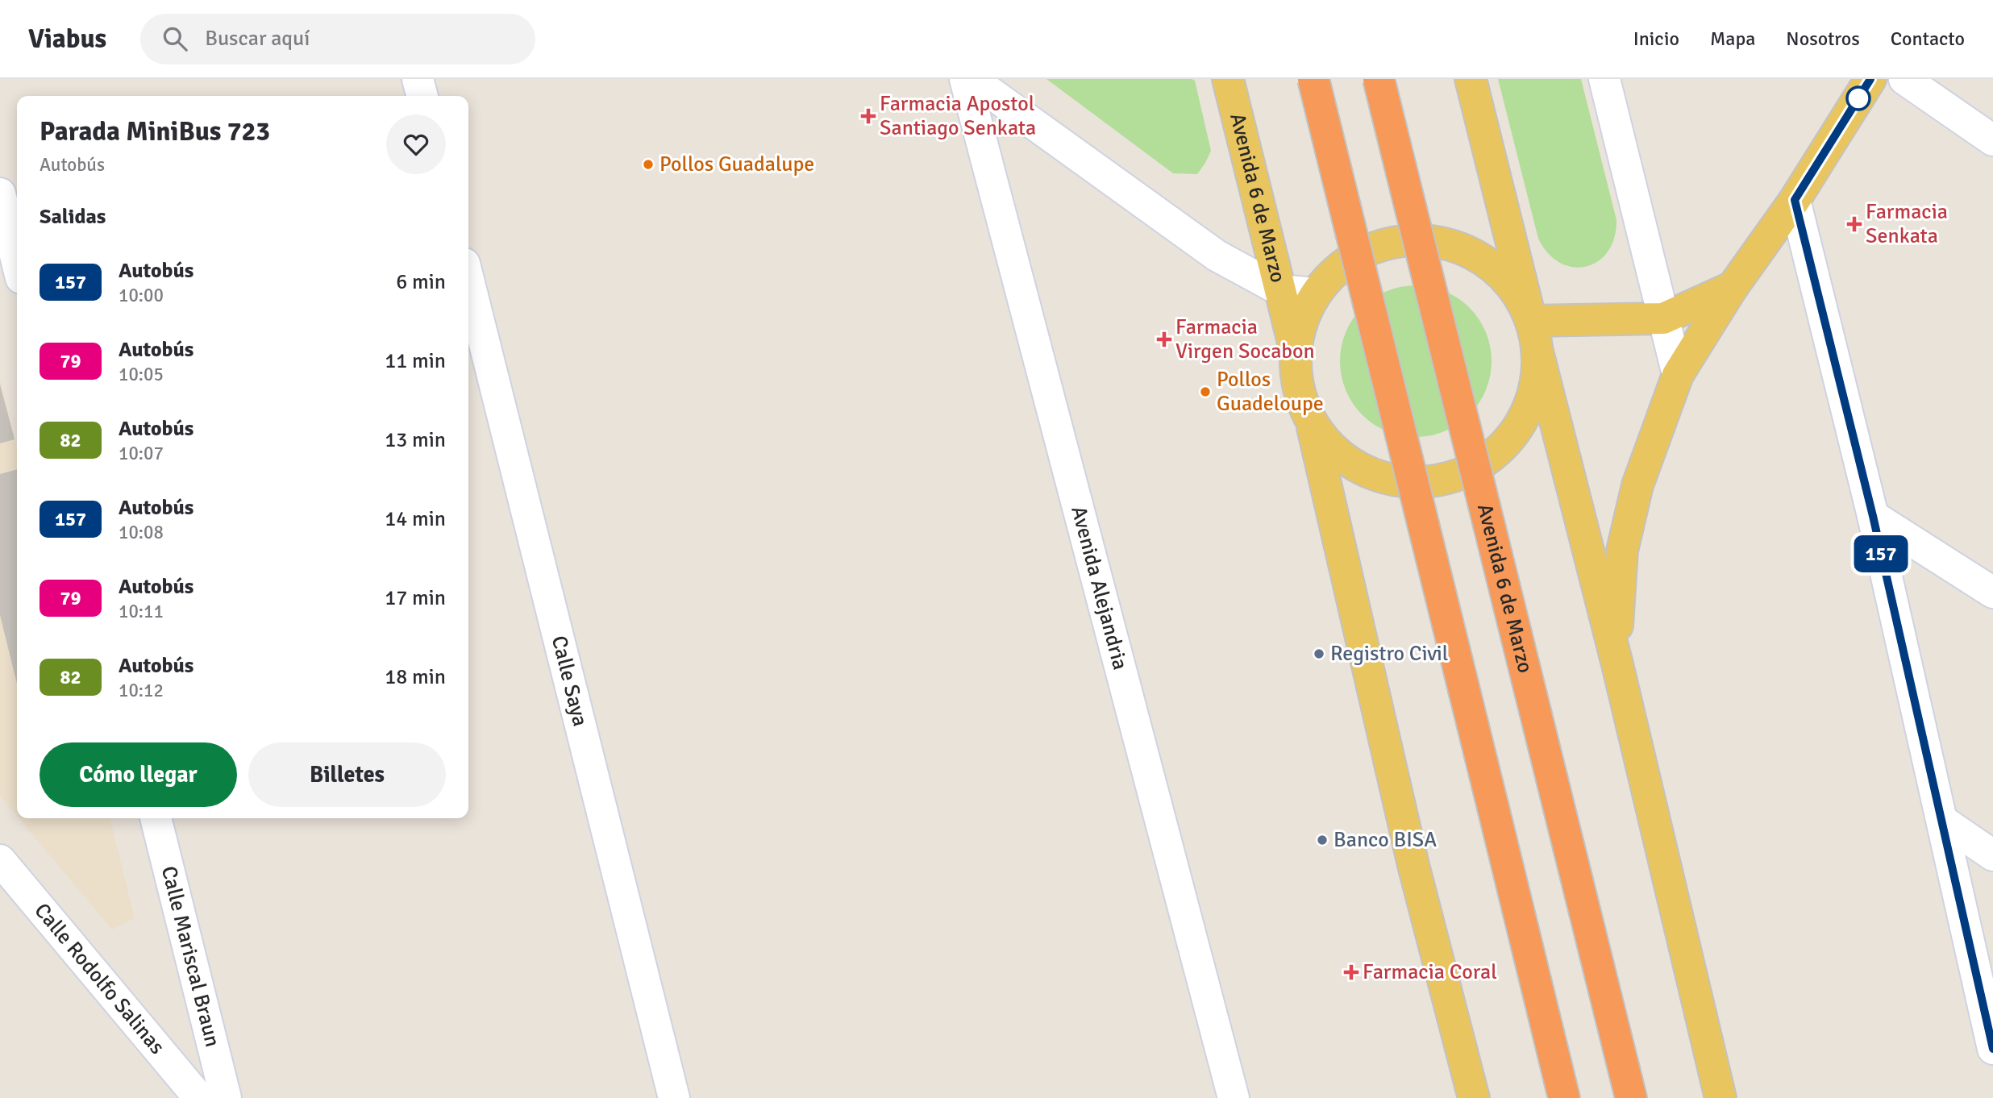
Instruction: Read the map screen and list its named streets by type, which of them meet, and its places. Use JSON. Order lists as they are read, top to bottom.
{
  "streets": {
    "highway": ["Avenida 6 de Marzo"],
    "street": [
      "Avenida Alejandria",
      "Calle Saya",
      "Calle Mariscal Braun",
      "Calle Rodolfo Salinas"
    ]
  },
  "places": {
    "health": [
      "Farmacia Apostol Santiago Senkata",
      "Farmacia Senkata",
      "Farmacia Virgen Socabon",
      "Farmacia Coral"
    ],
    "other": [
      "Pollos Guadalupe",
      "Pollos Guadeloupe",
      "Registro Civil",
      "Banco BISA"
    ]
  },
  "lines": ["bus line 157"],
  "page": {
    "header": "Viabus",
    "search": "Buscar aquí",
    "nav": [
      "Inicio",
      "Mapa",
      "Nosotros",
      "Contacto"
    ],
    "on_map": "157",
    "heading": [
      ["Parada MiniBus 723", "Autobús"],
      "Salidas"
    ],
    "list": [
      {
        "mark": "157",
        "name": "Autobús",
        "note": "10:00",
        "value": "6 min"
      },
      {
        "mark": "79",
        "name": "Autobús",
        "note": "10:05",
        "value": "11 min"
      },
      {
        "mark": "82",
        "name": "Autobús",
        "note": "10:07",
        "value": "13 min"
      },
      {
        "mark": "157",
        "name": "Autobús",
        "note": "10:08",
        "value": "14 min"
      },
      {
        "mark": "79",
        "name": "Autobús",
        "note": "10:11",
        "value": "17 min"
      },
      {
        "mark": "82",
        "name": "Autobús",
        "note": "10:12",
        "value": "18 min"
      }
    ],
    "buttons": ["Cómo llegar", "Billetes"]
  }
}
